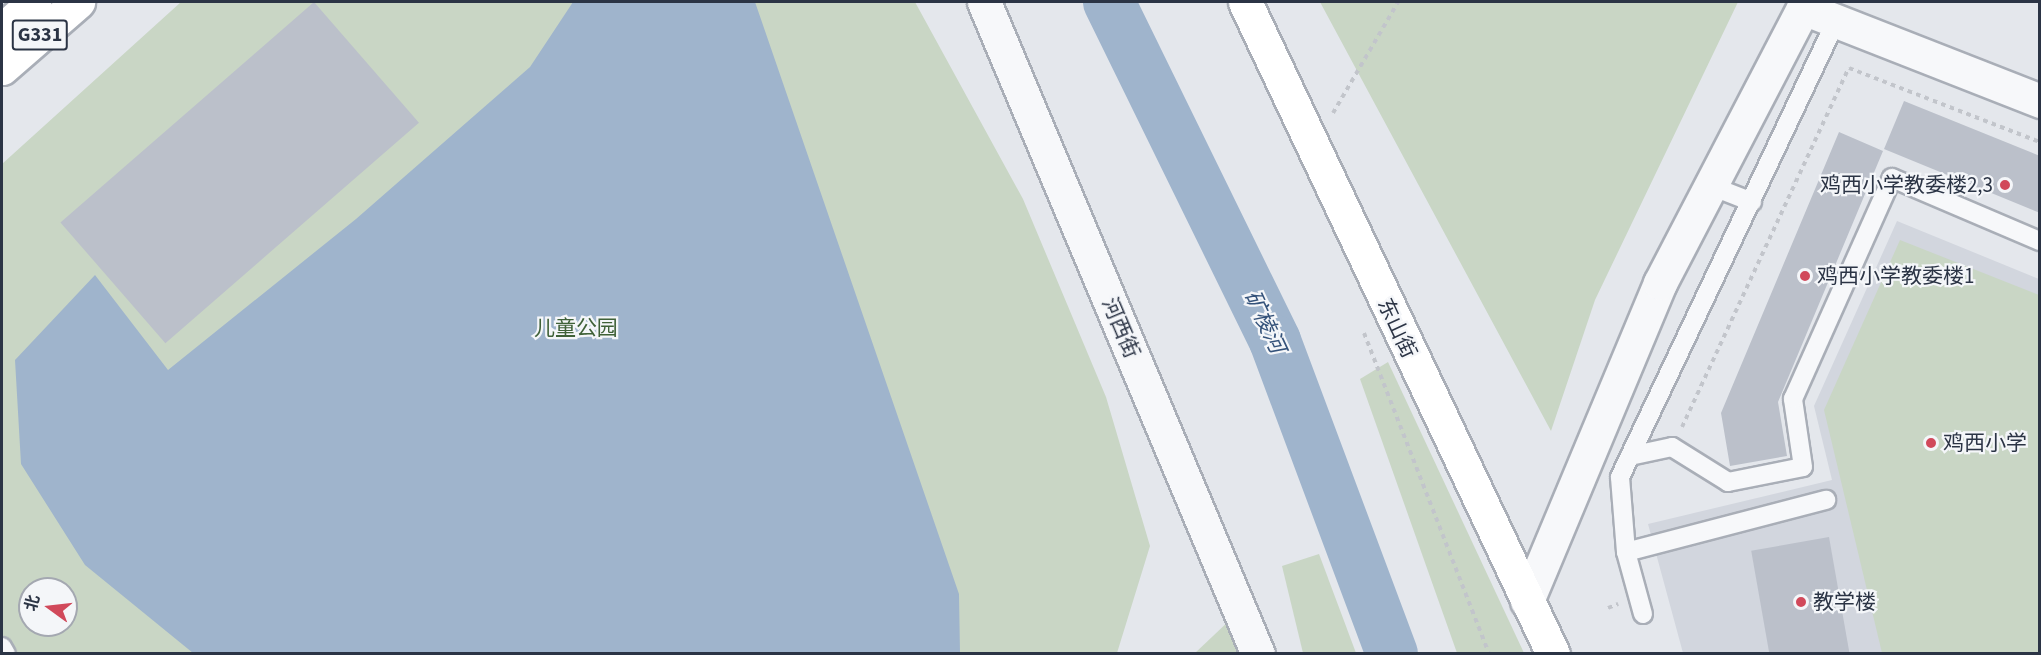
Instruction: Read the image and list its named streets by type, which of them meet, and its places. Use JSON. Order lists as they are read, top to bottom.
{
  "streets": {
    "main road": ["G331", "东山街"],
    "street": ["河西街"]
  },
  "water": ["矿棱河"],
  "parks": ["儿童公园"],
  "places": [
    "鸡西小学教委楼2,3",
    "鸡西小学教委楼1",
    "鸡西小学",
    "教学楼"
  ],
  "north": "left"
}
